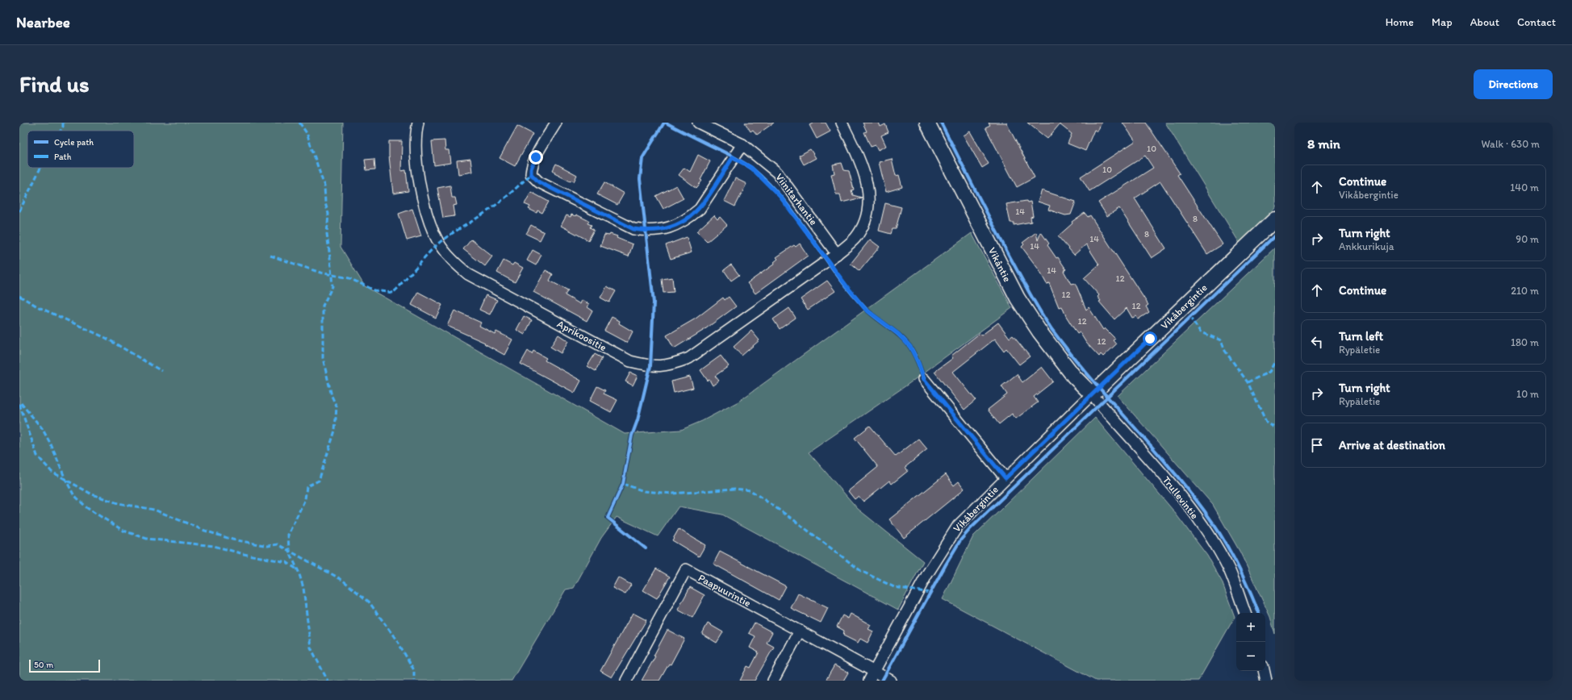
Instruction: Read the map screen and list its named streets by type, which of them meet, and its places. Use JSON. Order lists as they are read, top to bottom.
{
  "streets": {
    "street": [
      "Viinitarhantie",
      "Vikåntie",
      "Vikåbergintie",
      "Aprikoositie",
      "Trullevintie",
      "Paapuurintie"
    ]
  },
  "crossings": [
    ["Viinitarhantie", "Aprikoositie"],
    ["Vikåntie", "Vikåbergintie"],
    ["Vikåntie", "Trullevintie"],
    ["Vikåbergintie", "Trullevintie"],
    ["Vikåbergintie", "Paapuurintie"]
  ],
  "house_numbers": [
    "10",
    "10",
    "14",
    "8",
    "8",
    "14",
    "14",
    "14",
    "12",
    "12",
    "12",
    "12",
    "12"
  ],
  "legend": ["Cycle path", "Path"],
  "scale_bar": "50 m",
  "page": {
    "header": "Nearbee",
    "nav": [
      "Home",
      "Map",
      "About",
      "Contact"
    ],
    "buttons": "Directions",
    "title": "Find us",
    "heading": ["8 min", "Walk · 630 m"],
    "list": [
      ["Continue", "Vikåbergintie", "140 m"],
      ["Turn right", "Ankkurikuja", "90 m"],
      ["Continue", "210 m"],
      ["Turn left", "Rypäletie", "180 m"],
      ["Turn right", "Rypäletie", "10 m"],
      "Arrive at destination"
    ],
    "map_buttons": ["+", "−"],
    "scale": "50 m"
  }
}
